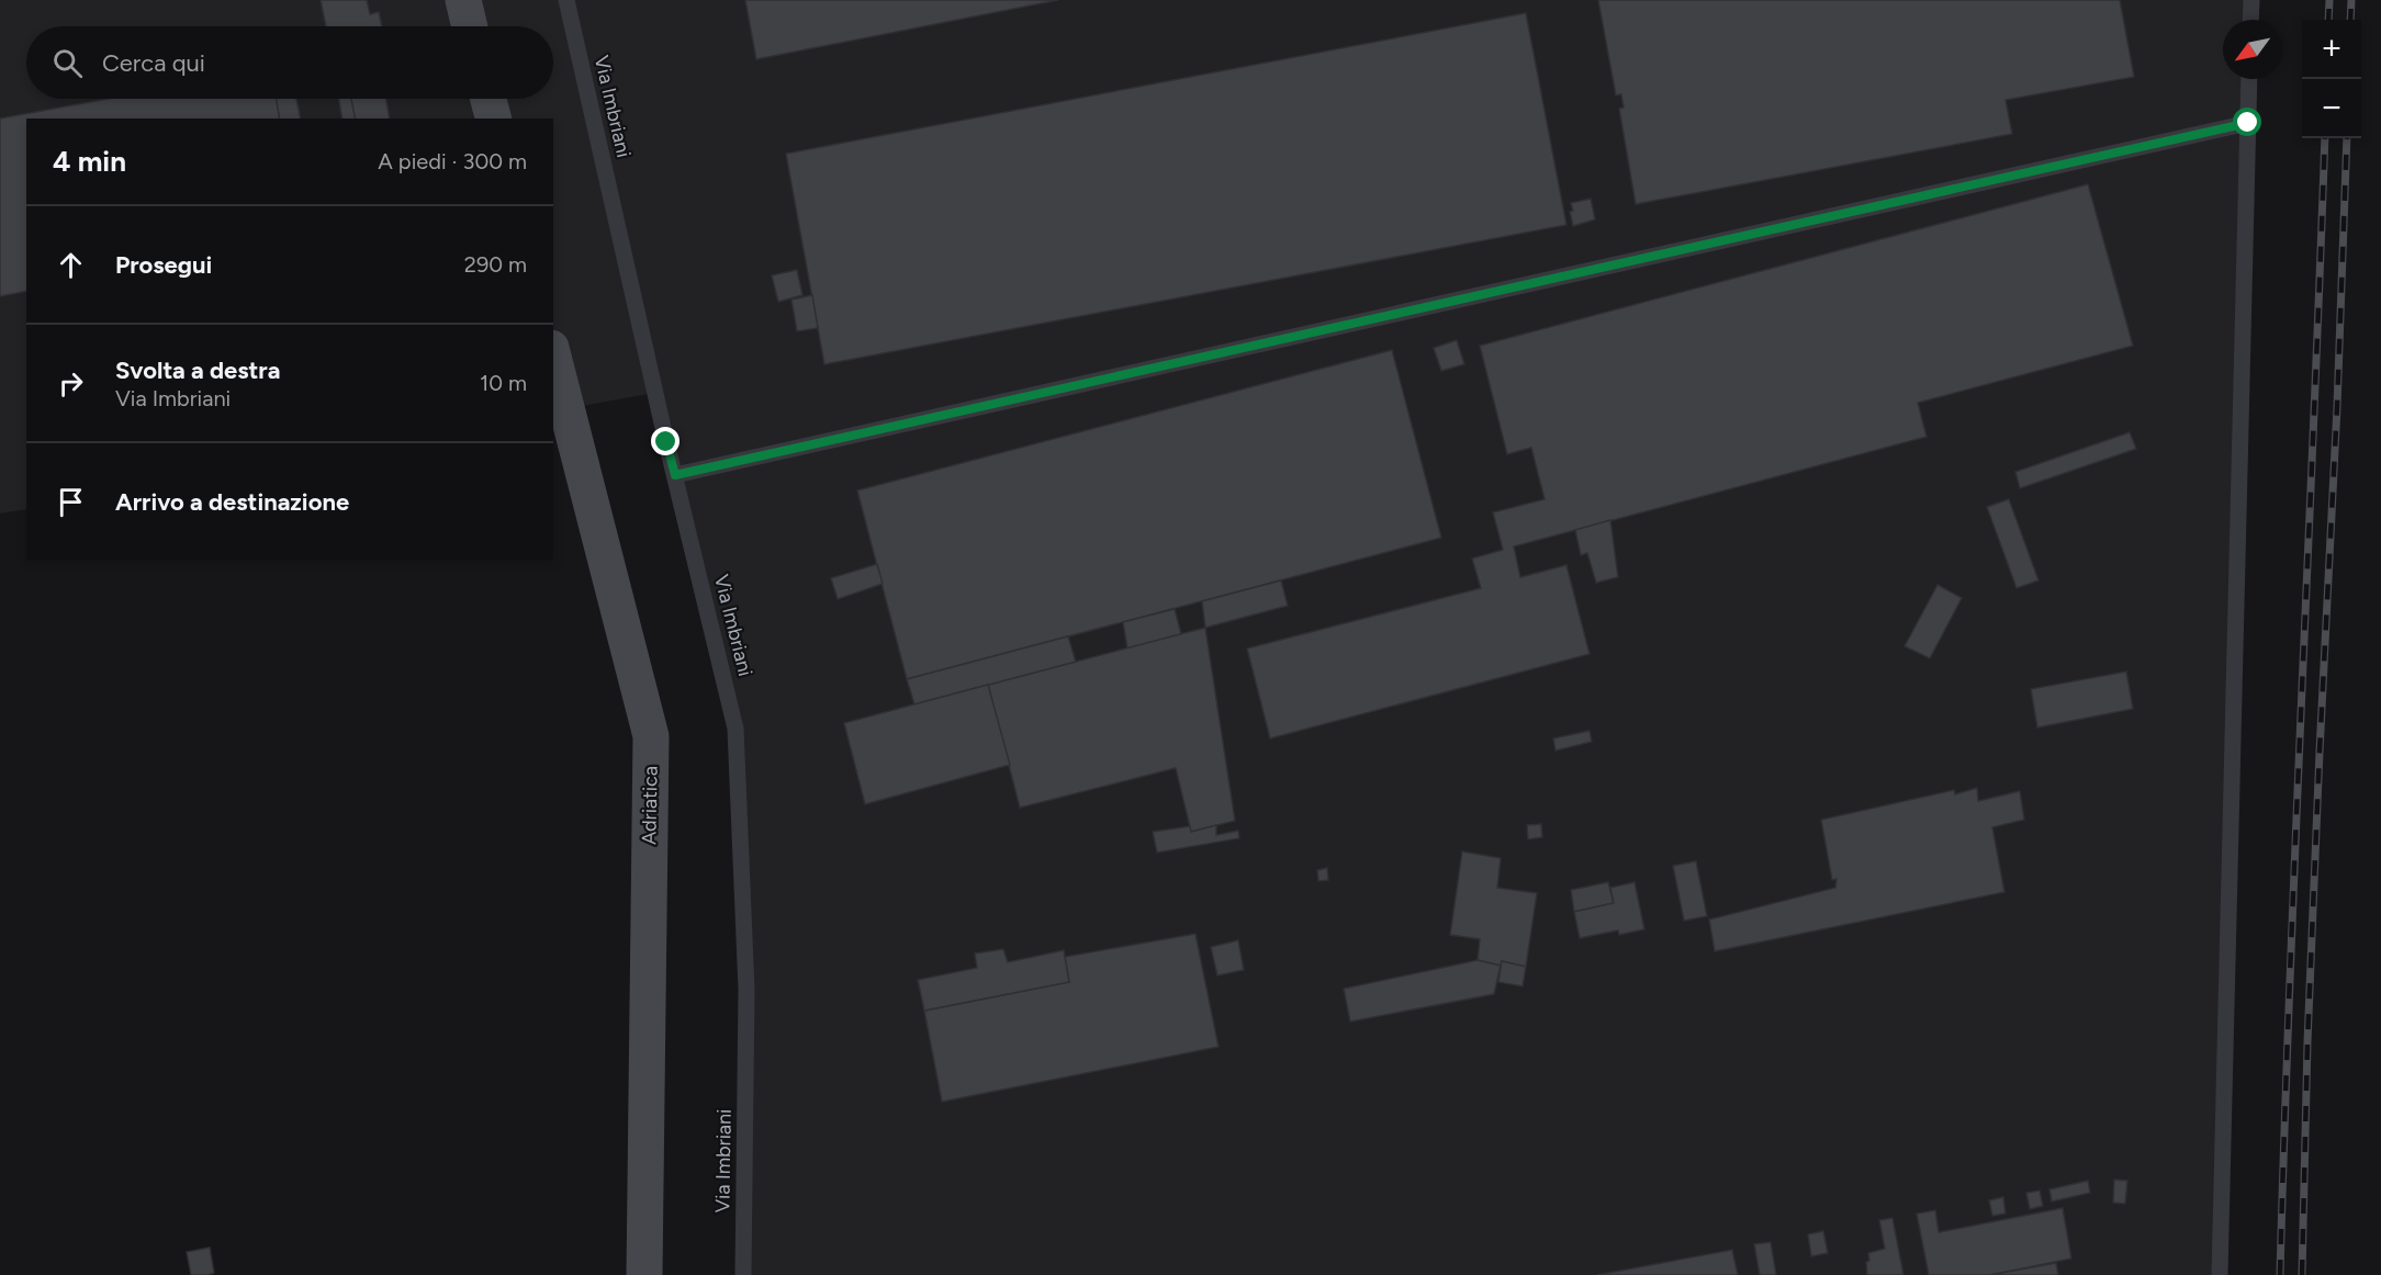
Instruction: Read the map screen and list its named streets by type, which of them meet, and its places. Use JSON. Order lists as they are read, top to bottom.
{
  "streets": {
    "main road": ["Adriatica"],
    "lane": ["Via Imbriani"]
  },
  "north": "bottom left",
  "page": {
    "map_buttons": ["+", "−"],
    "search": "Cerca qui",
    "heading": ["4 min", "A piedi · 300 m"],
    "list": [
      ["Prosegui", "290 m"],
      ["Svolta a destra", "Via Imbriani", "10 m"],
      "Arrivo a destinazione"
    ]
  }
}
